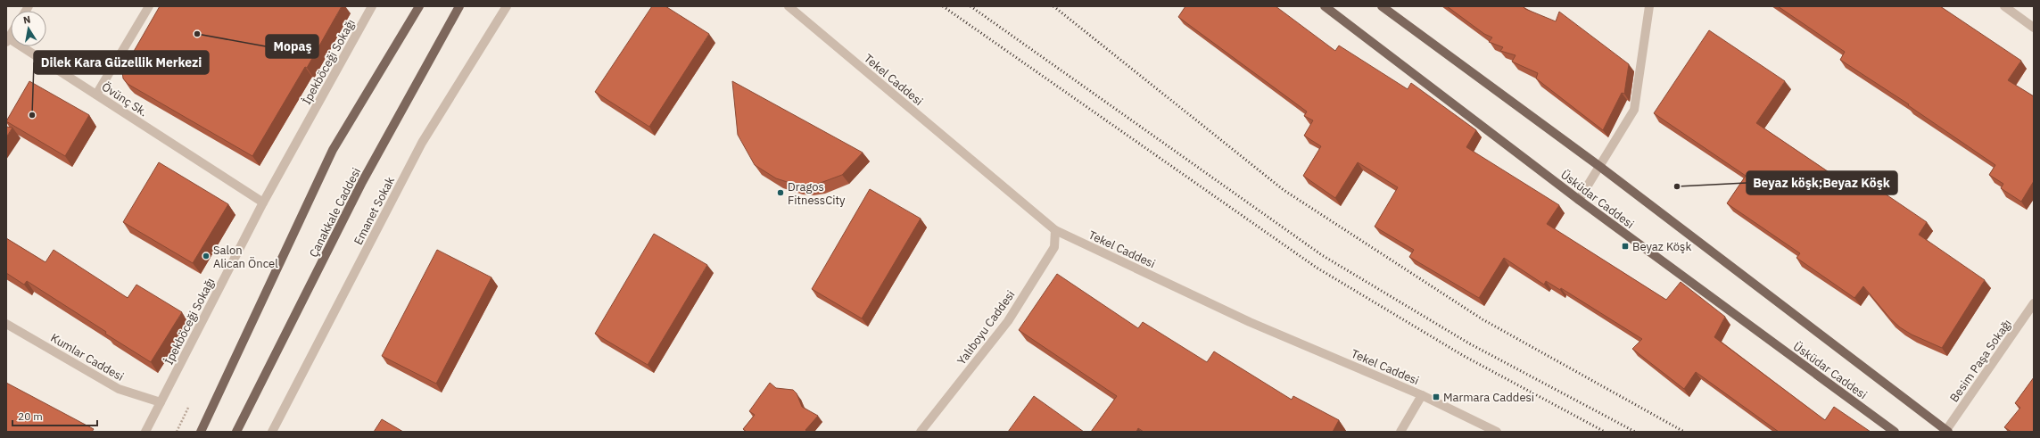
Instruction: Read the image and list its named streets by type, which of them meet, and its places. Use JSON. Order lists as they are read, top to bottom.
{
  "streets": {
    "main road": ["Üsküdar Caddesi", "Çanakkale Caddesi"],
    "street": [
      "İpekböceği Sokağı",
      "Tekel Caddesi",
      "Övünç Sk.",
      "Emanet Sokak",
      "Yalıboyu Caddesi",
      "Kumlar Caddesi",
      "Besim Paşa Sokağı"
    ]
  },
  "crossings": [
    ["İpekböceği Sokağı", "Övünç Sk."],
    ["İpekböceği Sokağı", "Kumlar Caddesi"],
    ["Tekel Caddesi", "Yalıboyu Caddesi"],
    ["Üsküdar Caddesi", "Besim Paşa Sokağı"]
  ],
  "places": {
    "other": [
      "Mopaş",
      "Dilek Kara Güzellik Merkezi",
      "Beyaz köşk;Beyaz Köşk",
      "Dragos FitnessCity",
      "Salon Alican Öncel"
    ],
    "transit": ["Beyaz Köşk", "Marmara Caddesi"]
  },
  "scale_bar": "20 m",
  "north": "top"
}
